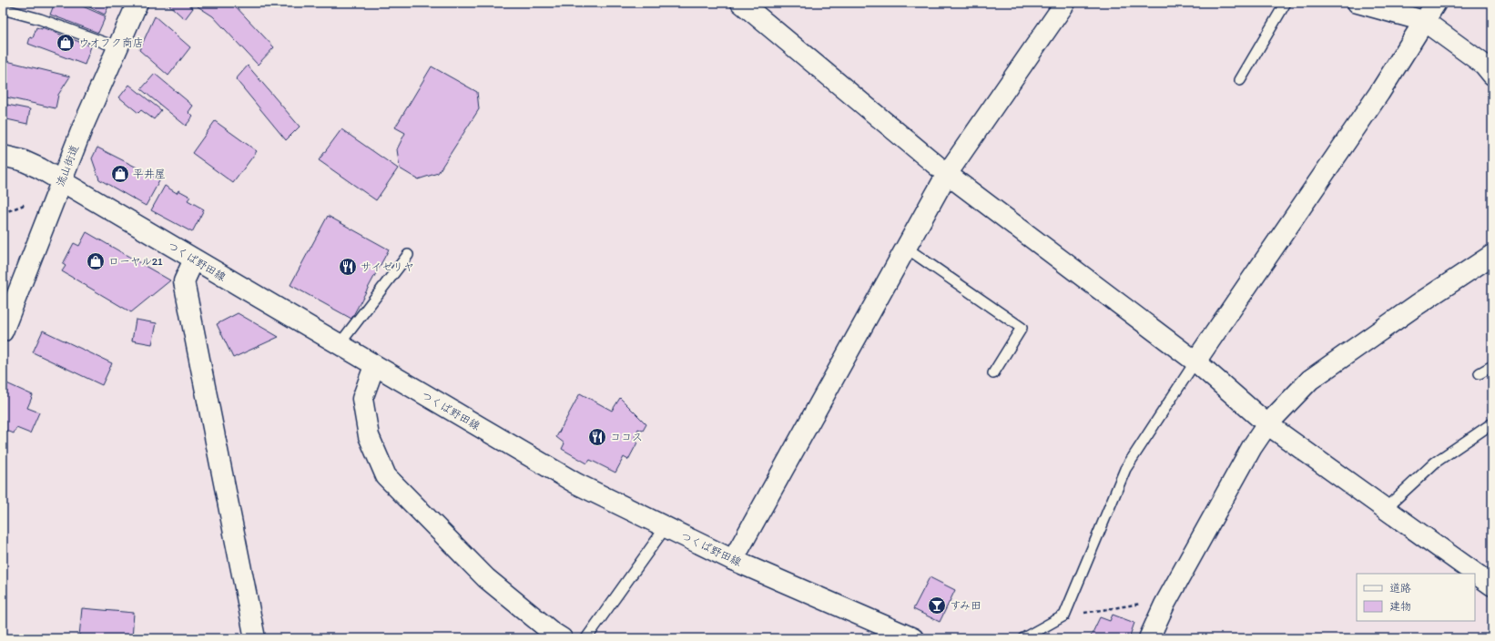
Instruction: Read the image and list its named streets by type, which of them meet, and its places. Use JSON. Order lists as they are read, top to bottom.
{
  "streets": {
    "street": ["流山街道", "つくば野田線"]
  },
  "crossings": [
    ["流山街道", "つくば野田線"]
  ],
  "places": {
    "shop": ["ウオフク商店", "平井屋", "ローヤル21"],
    "restaurant": ["サイゼリヤ", "ココス"],
    "bar": ["すみ田"]
  },
  "legend": ["道路", "建物"]
}
